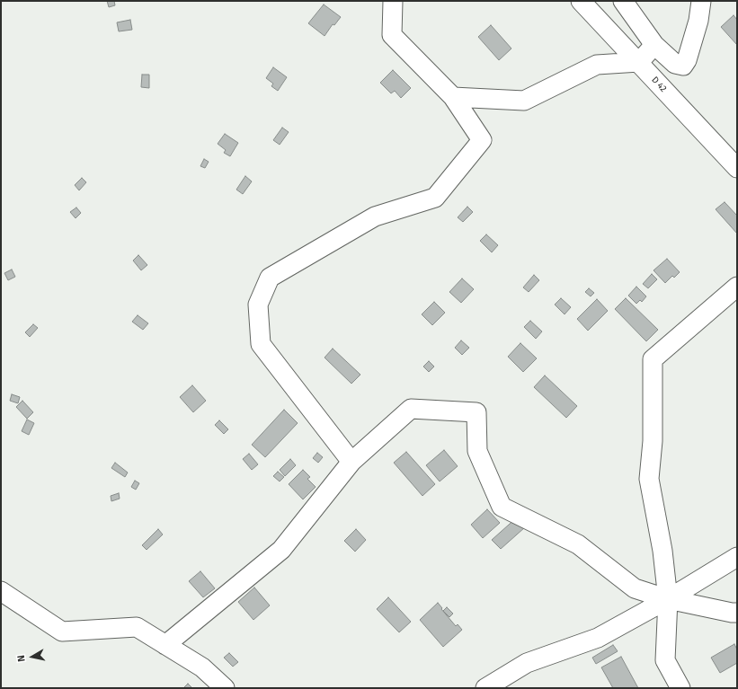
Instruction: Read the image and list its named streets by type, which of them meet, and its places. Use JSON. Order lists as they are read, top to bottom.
{
  "streets": {
    "street": ["D 42"]
  },
  "north": "left"
}
